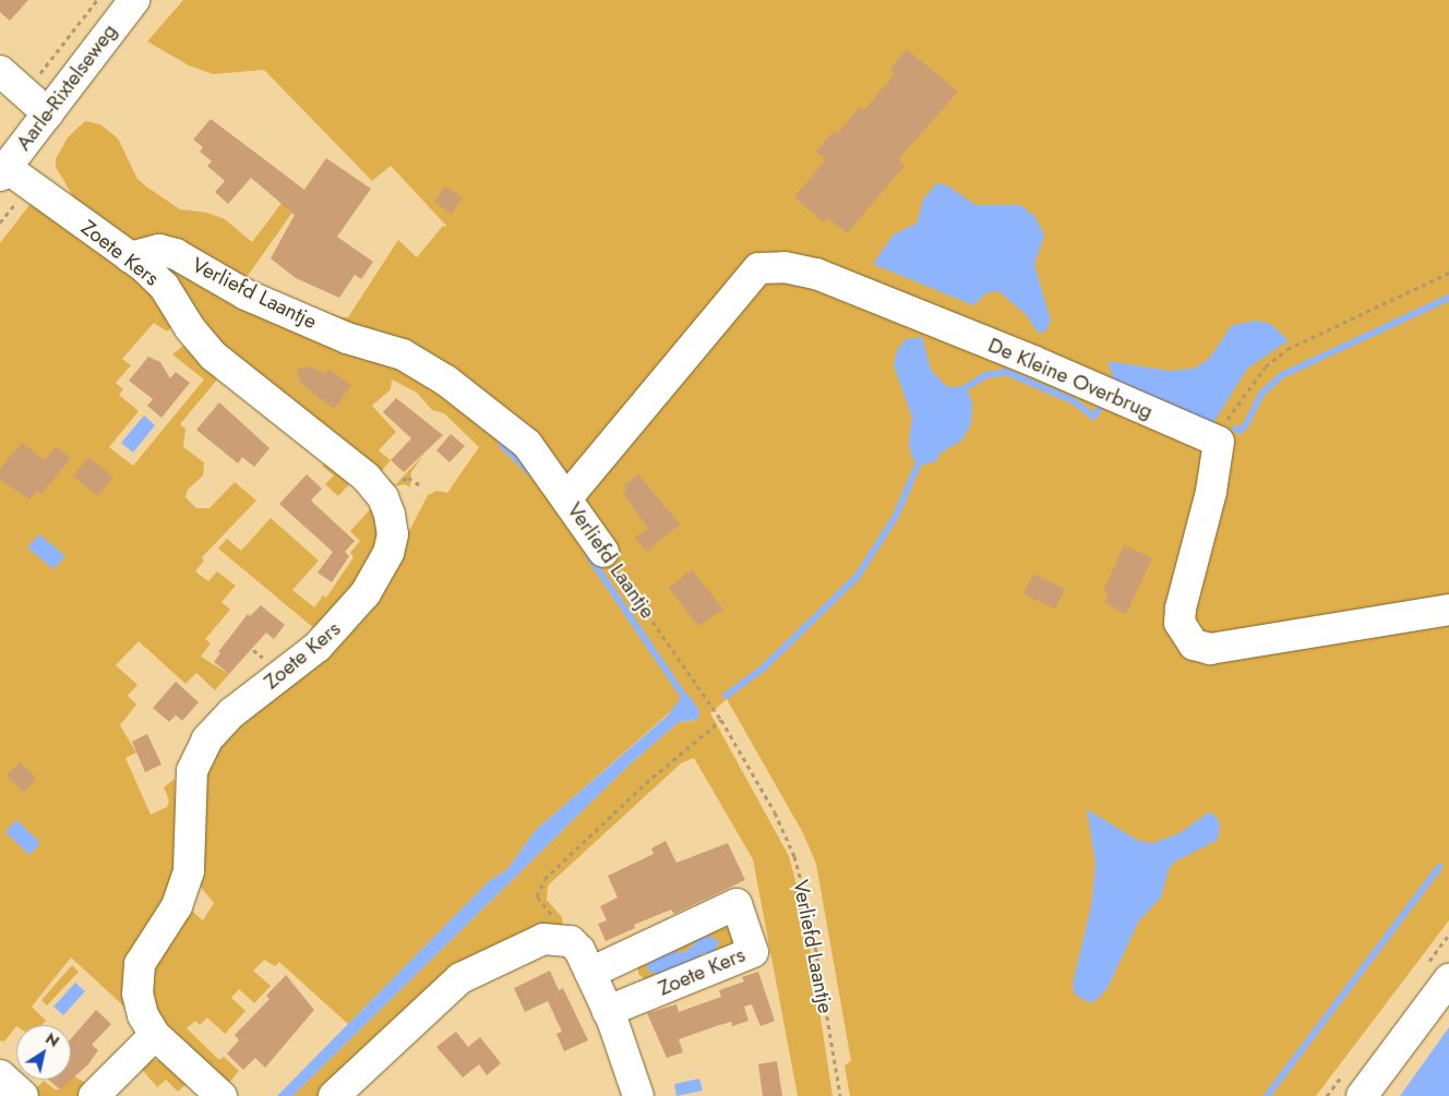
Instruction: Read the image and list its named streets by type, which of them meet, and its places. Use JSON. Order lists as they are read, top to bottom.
{
  "streets": {
    "street": [
      "Aarle-Rixtelseweg",
      "Zoete Kers",
      "Verliefd Laantje",
      "De Kleine Overbrug"
    ]
  },
  "crossings": [
    ["Aarle-Rixtelseweg", "Zoete Kers"],
    ["Zoete Kers", "Verliefd Laantje"],
    ["Verliefd Laantje", "De Kleine Overbrug"]
  ],
  "north": "top right"
}
